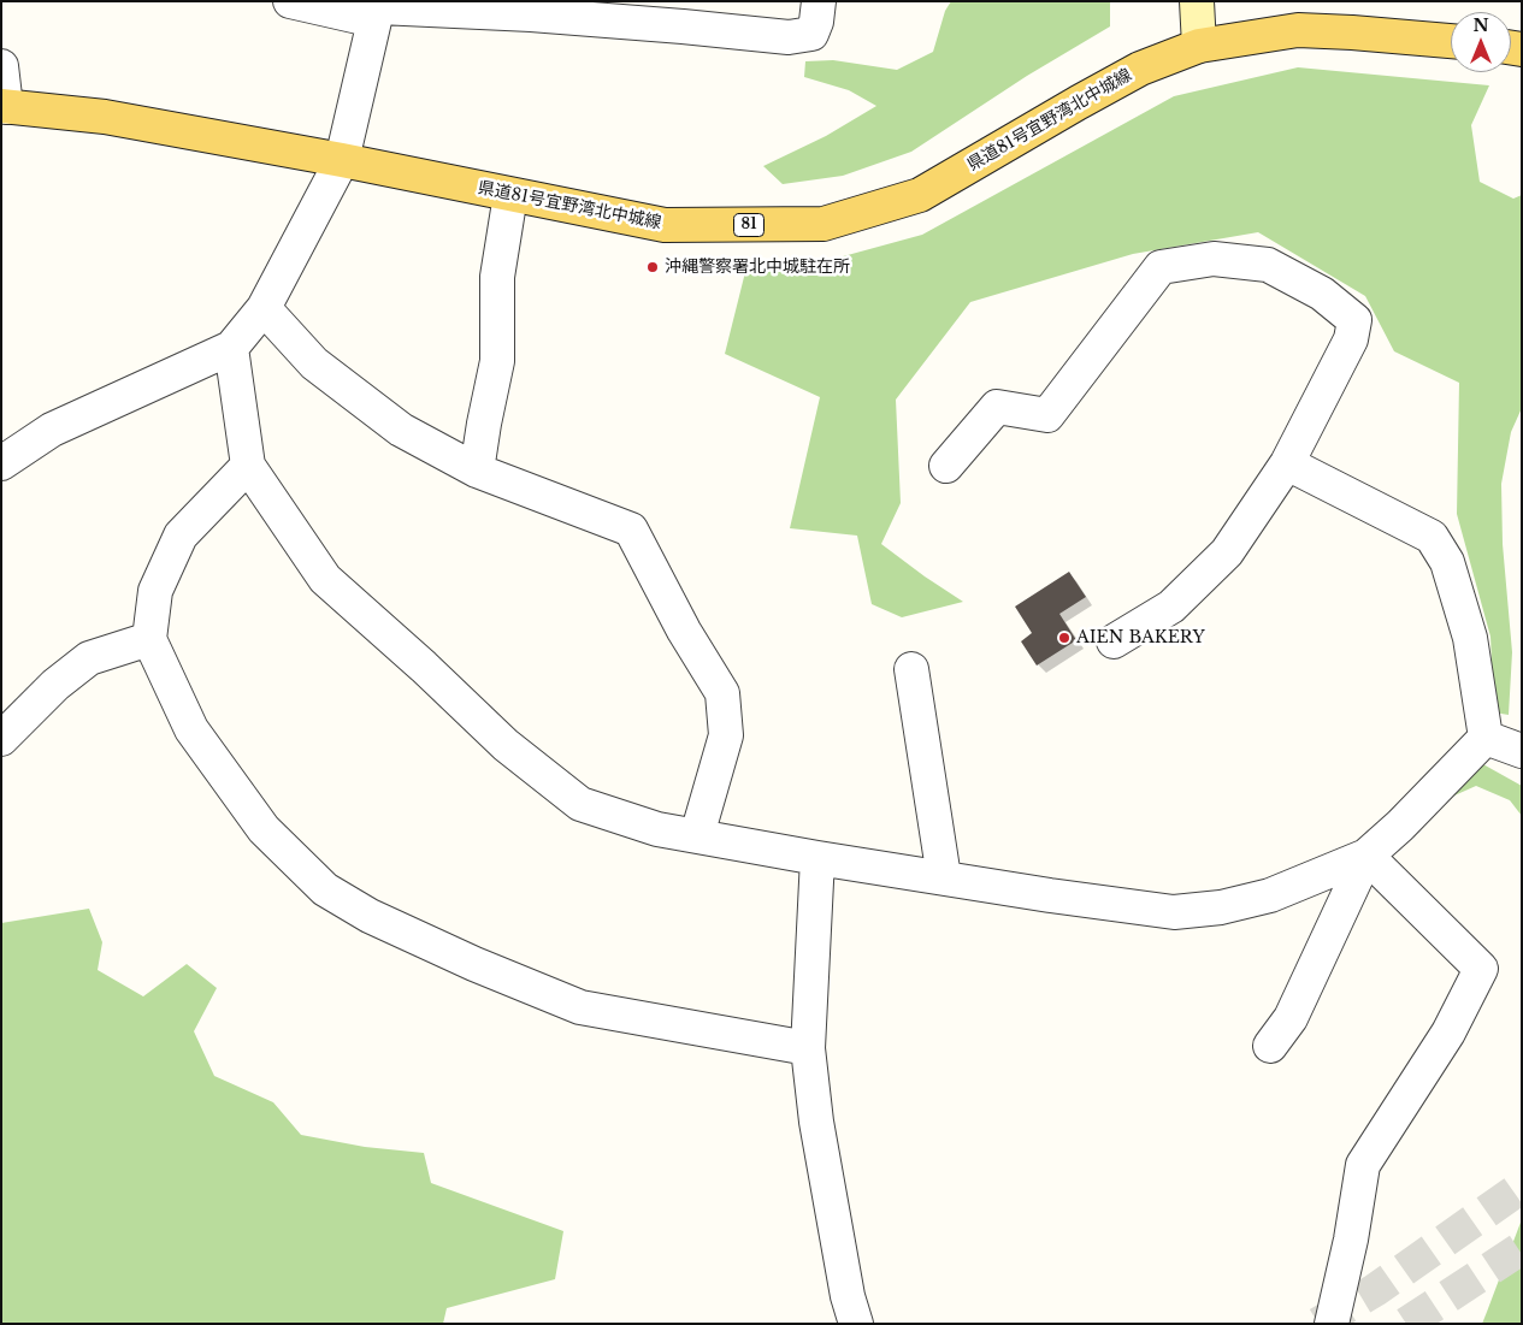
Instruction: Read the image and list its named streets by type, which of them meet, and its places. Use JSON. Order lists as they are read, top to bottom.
{
  "streets": {
    "main road": ["県道81号宜野湾北中城線", "81"]
  },
  "places": ["沖縄警察署北中城駐在所", "AIEN BAKERY"],
  "north": "top"
}
